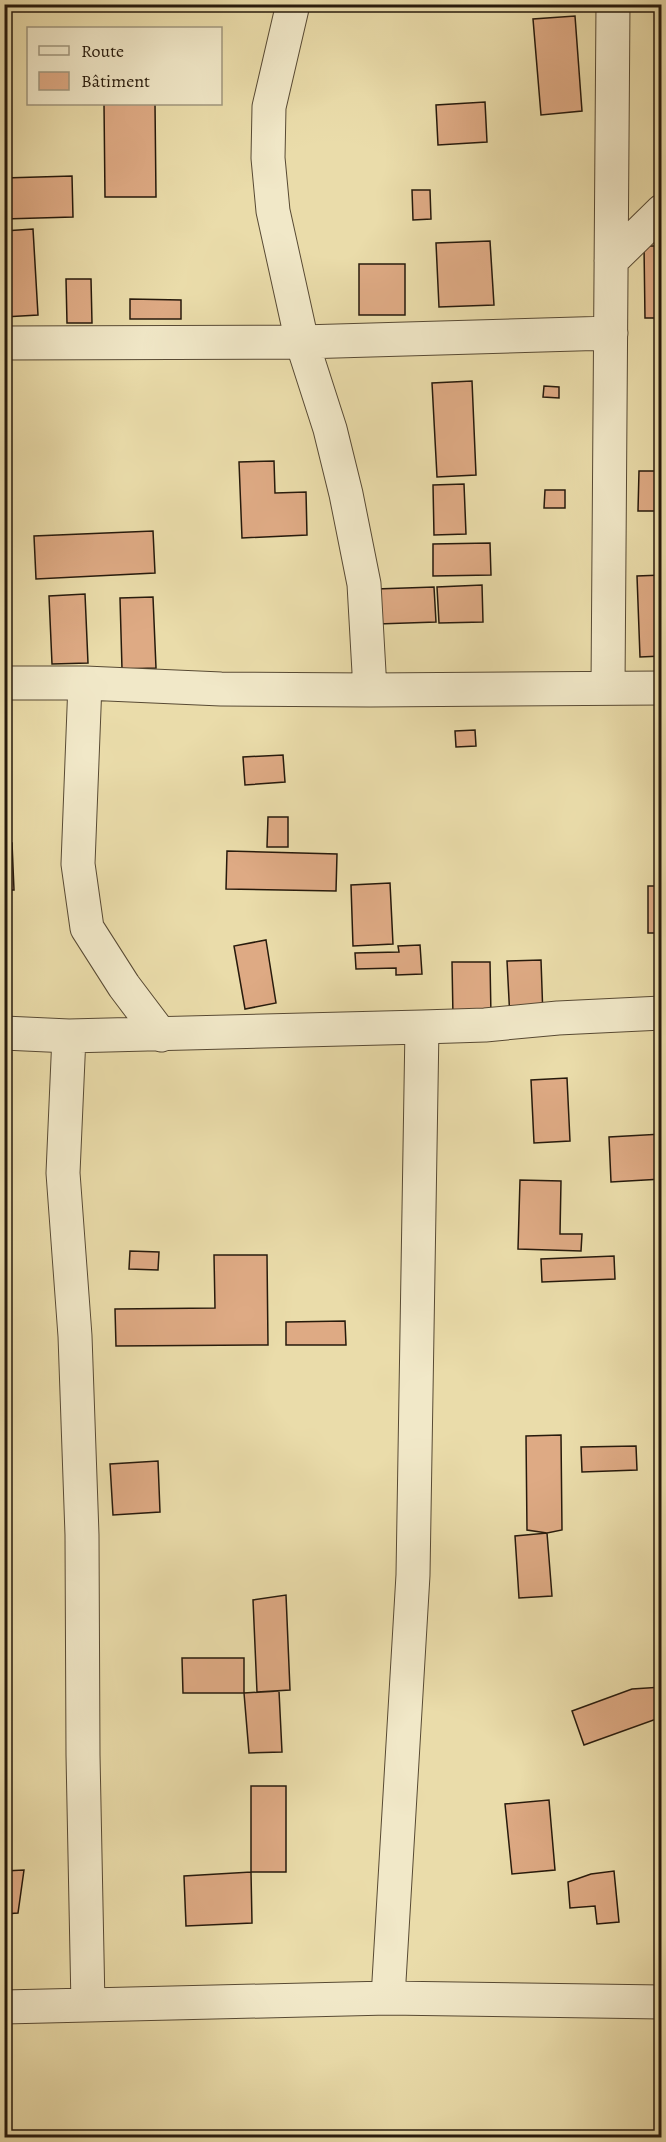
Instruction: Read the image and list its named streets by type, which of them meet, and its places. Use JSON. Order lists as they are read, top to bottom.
{
  "legend": ["Route", "Bâtiment"]
}
